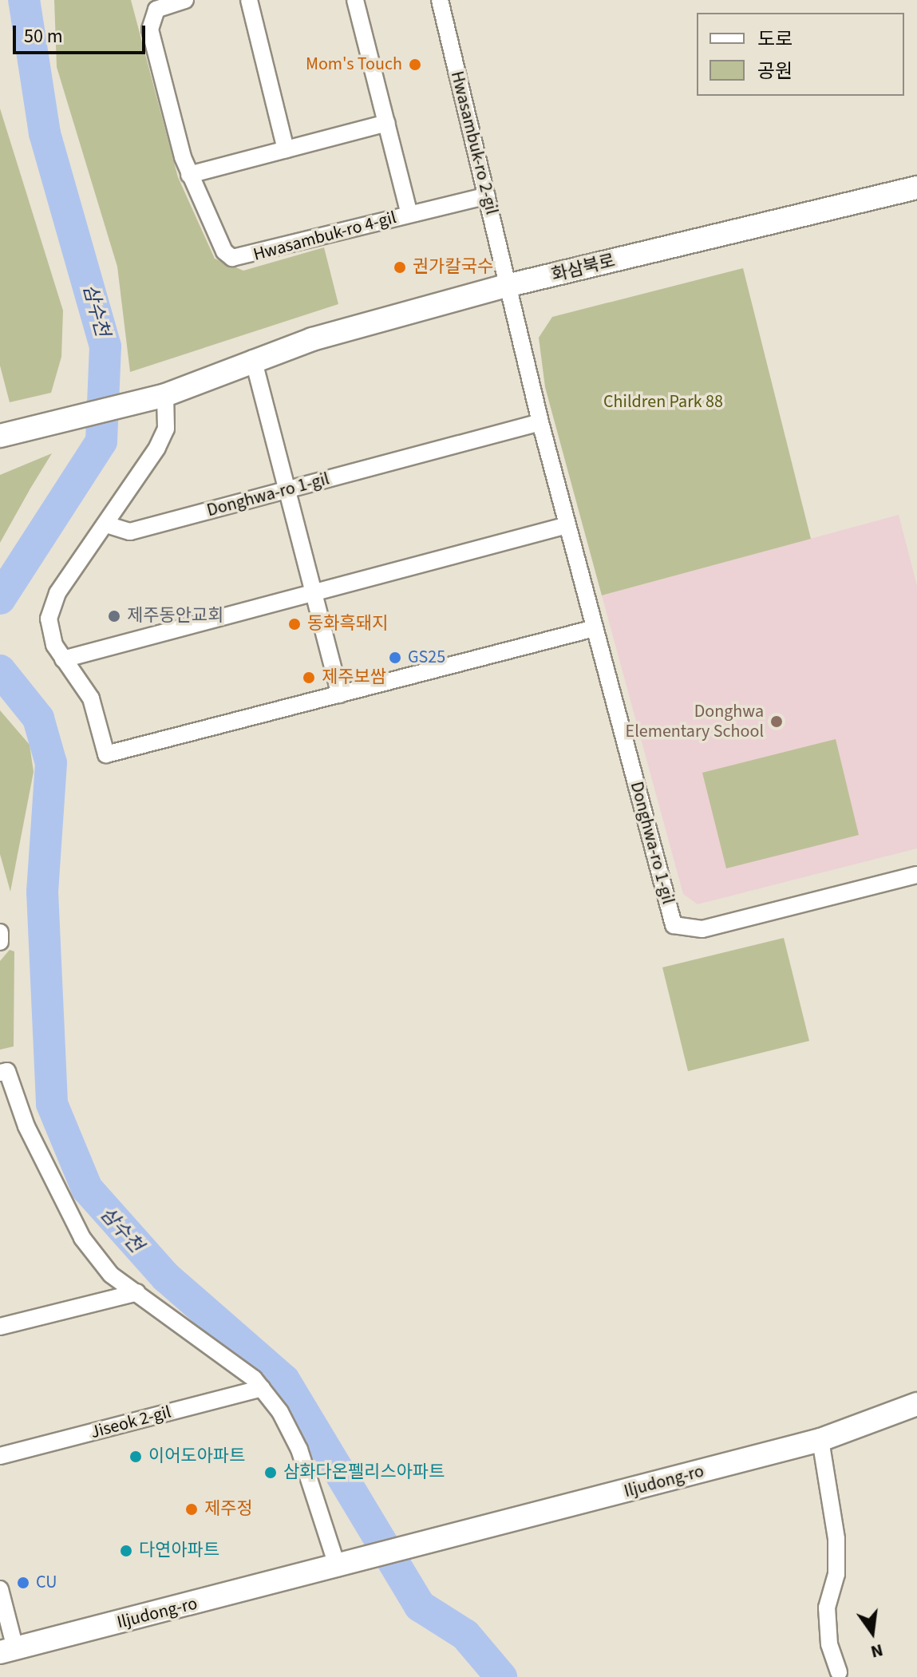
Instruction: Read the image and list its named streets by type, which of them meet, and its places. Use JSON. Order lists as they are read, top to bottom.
{
  "streets": {
    "street": [
      "Hwasambuk-ro 2-gil",
      "Hwasambuk-ro 4-gil",
      "화삼북로",
      "Donghwa-ro 1-gil",
      "Jiseok 2-gil",
      "Iljudong-ro"
    ]
  },
  "crossings": [
    ["Hwasambuk-ro 2-gil", "Hwasambuk-ro 4-gil"],
    ["Hwasambuk-ro 2-gil", "화삼북로"],
    ["Hwasambuk-ro 2-gil", "Donghwa-ro 1-gil"],
    ["화삼북로", "Donghwa-ro 1-gil"]
  ],
  "water": ["삼수천"],
  "parks": ["Children Park 88"],
  "places": [
    "Mom's Touch",
    "권가칼국수",
    "제주동안교회",
    "동화흑돼지",
    "GS25",
    "제주보쌈",
    "Donghwa Elementary School",
    "이어도아파트",
    "삼화다온펠리스아파트",
    "제주정",
    "다연아파트",
    "CU"
  ],
  "legend": ["도로", "공원"],
  "scale_bar": "50 m",
  "north": "bottom"
}
